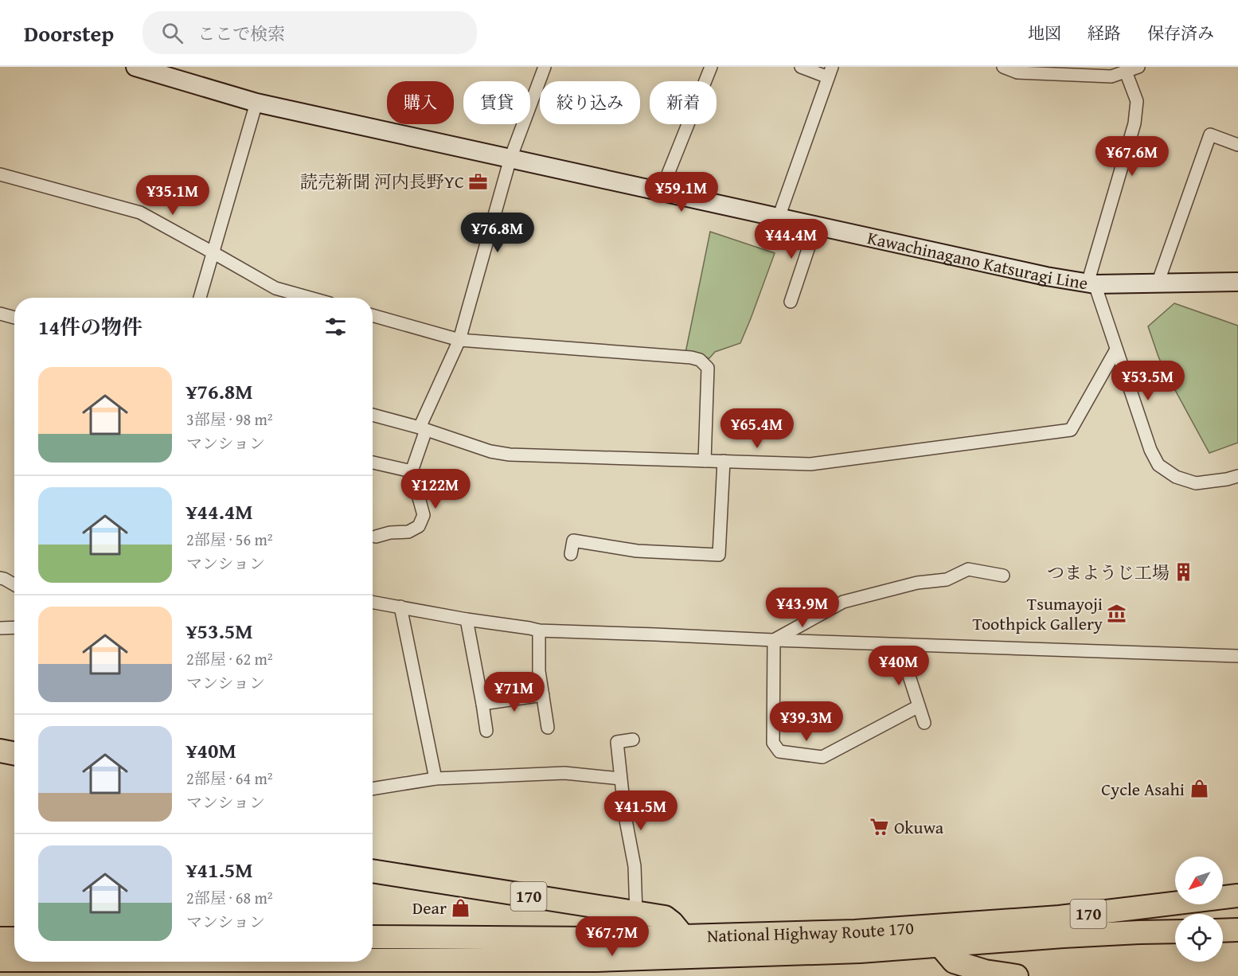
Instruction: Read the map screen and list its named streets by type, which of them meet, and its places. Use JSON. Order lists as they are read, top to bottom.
{
  "streets": {
    "highway": ["170", "National Highway Route 170"],
    "main road": ["Kawachinagano Katsuragi Line"]
  },
  "places": {
    "office": ["読売新聞 河内長野YC"],
    "building": ["つまようじ工場"],
    "museum": ["Tsumayoji Toothpick Gallery"],
    "shop": ["Cycle Asahi", "Dear"],
    "supermarket": ["Okuwa"]
  },
  "north": "bottom left",
  "page": {
    "header": "Doorstep",
    "search": "ここで検索",
    "nav": ["地図", "経路", "保存済み"],
    "chip": [
      "購入",
      "賃貸",
      "絞り込み",
      "新着"
    ],
    "price": [
      "¥67.6M",
      "¥59.1M",
      "¥35.1M",
      "¥76.8M",
      "¥44.4M",
      "¥53.5M",
      "¥65.4M",
      "¥122M",
      "¥43.9M",
      "¥40M",
      "¥71M",
      "¥39.3M",
      "¥41.5M",
      "¥67.7M"
    ],
    "heading": "14件の物件",
    "list": [
      {
        "name": "¥76.8M",
        "note": "3部屋 · 98 m² · マンション"
      },
      {
        "name": "¥44.4M",
        "note": "2部屋 · 56 m² · マンション"
      },
      {
        "name": "¥53.5M",
        "note": "2部屋 · 62 m² · マンション"
      },
      {
        "name": "¥40M",
        "note": "2部屋 · 64 m² · マンション"
      },
      {
        "name": "¥41.5M",
        "note": "2部屋 · 68 m² · マンション"
      }
    ]
  }
}
